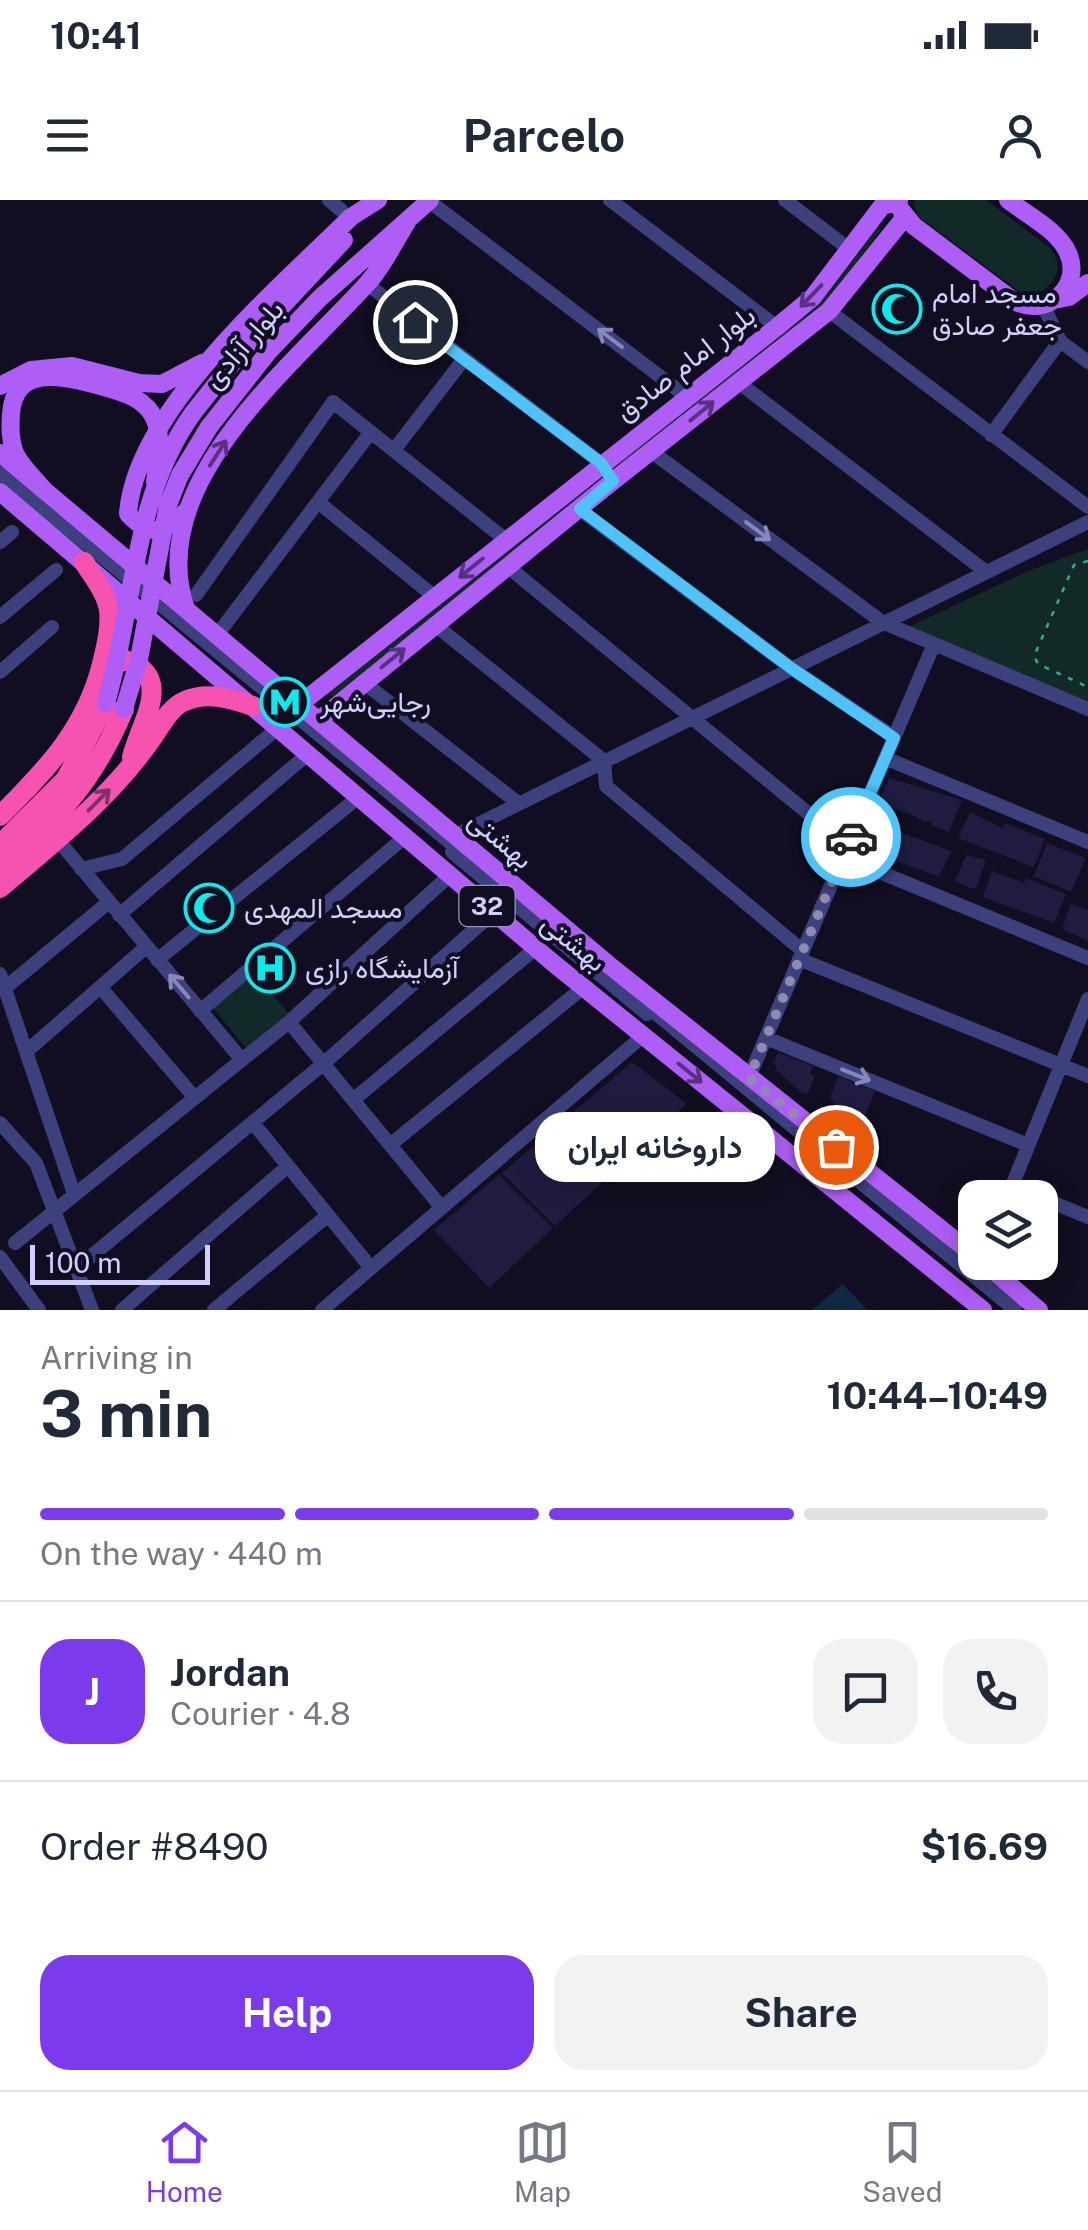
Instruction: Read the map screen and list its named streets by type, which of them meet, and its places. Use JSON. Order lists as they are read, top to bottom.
{
  "streets": {
    "main road": [
      "بلوار آزادی",
      "بلوار امام صادق",
      "بهشتى",
      "32",
      "بهشتی"
    ]
  },
  "crossings": [
    ["بلوار امام صادق", "بهشتى"]
  ],
  "places": {
    "mosque": ["مسجد امام جعفر صادق", "مسجد المهدی"],
    "metro station": ["رجایی‌شهر"],
    "hospital": ["آزمایشگاه رازی"],
    "other": ["داروخانه ایران"]
  },
  "scale_bar": "100 m",
  "page": {
    "status": "10:41",
    "header": "Parcelo",
    "bubble": "داروخانه ایران",
    "scale": "100 m",
    "heading": ["3 min", "Arriving in", "10:44–10:49"],
    "panel": [
      "Jordan",
      "Courier · 4.8",
      "Order #8490",
      "$16.69"
    ],
    "bar": "On the way · 440 m",
    "round": "J",
    "buttons": ["Help", "Share"],
    "tabs": ["Home", "Map", "Saved"]
  }
}
